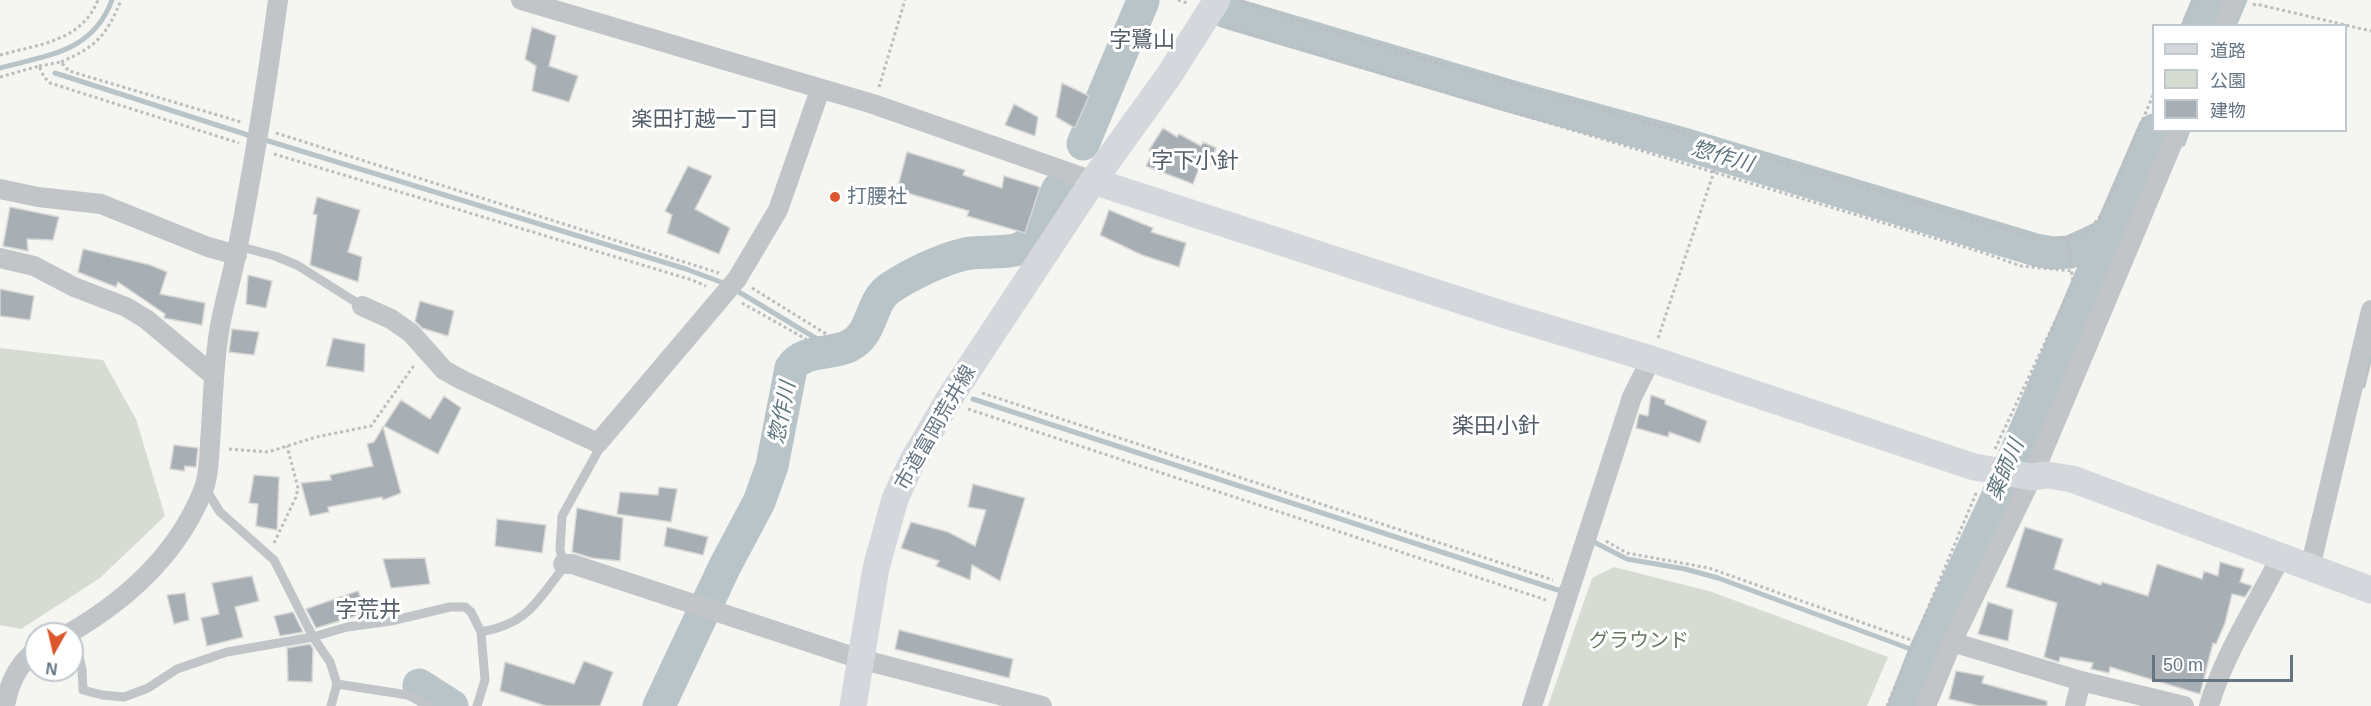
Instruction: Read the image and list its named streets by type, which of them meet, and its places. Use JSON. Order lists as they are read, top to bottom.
{
  "streets": {
    "street": ["市道富岡荒井線"]
  },
  "districts": [
    "字鷺山",
    "楽田打越一丁目",
    "字下小針",
    "楽田小針",
    "字荒井"
  ],
  "water": ["惣作川", "薬師川"],
  "parks": ["グラウンド"],
  "places": ["打腰社"],
  "legend": ["道路", "公園", "建物"],
  "scale_bar": "50 m",
  "north": "bottom"
}
